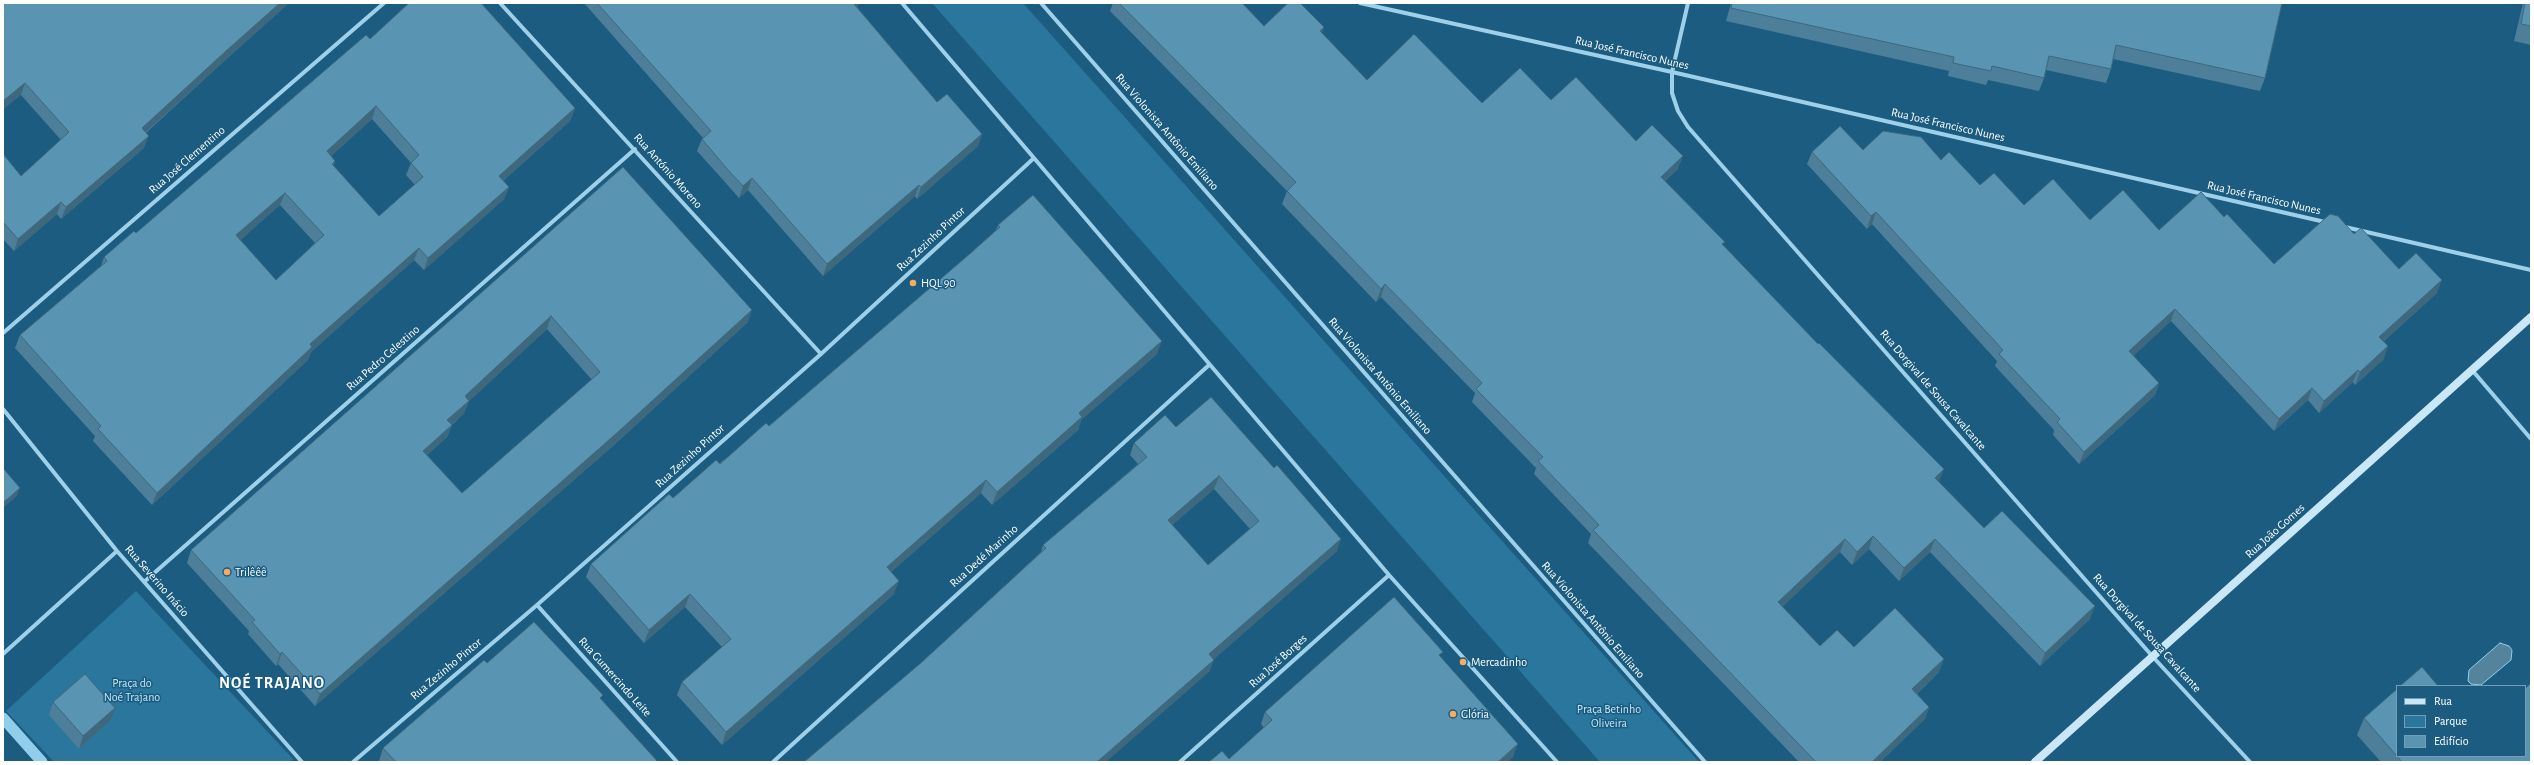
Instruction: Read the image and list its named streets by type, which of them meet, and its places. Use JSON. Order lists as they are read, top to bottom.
{
  "streets": {
    "street": [
      "Rua José Francisco Nunes",
      "Rua Violonista Antônio Emiliano",
      "Rua José Clementino",
      "Rua António Moreno",
      "Rua Zezinho Pintor",
      "Rua Pedro Celestino",
      "Rua Dorgival de Sousa Cavalcante",
      "Rua João Gomes",
      "Rua Dedé Marinho",
      "Rua Severino Inácio",
      "Rua José Borges",
      "Rua Gumercindo Leite"
    ]
  },
  "crossings": [
    ["Rua José Francisco Nunes", "Rua Dorgival de Sousa Cavalcante"],
    ["Rua António Moreno", "Rua Zezinho Pintor"],
    ["Rua António Moreno", "Rua Pedro Celestino"],
    ["Rua Zezinho Pintor", "Rua Gumercindo Leite"],
    ["Rua Pedro Celestino", "Rua Severino Inácio"],
    ["Rua Dorgival de Sousa Cavalcante", "Rua João Gomes"]
  ],
  "districts": ["NOÉ TRAJANO"],
  "parks": ["Praça do Noé Trajano", "Praça Betinho Oliveira"],
  "places": [
    "HQL 90",
    "Trilêêê",
    "Mercadinho",
    "Glória"
  ],
  "legend": ["Rua", "Parque", "Edifício"]
}
